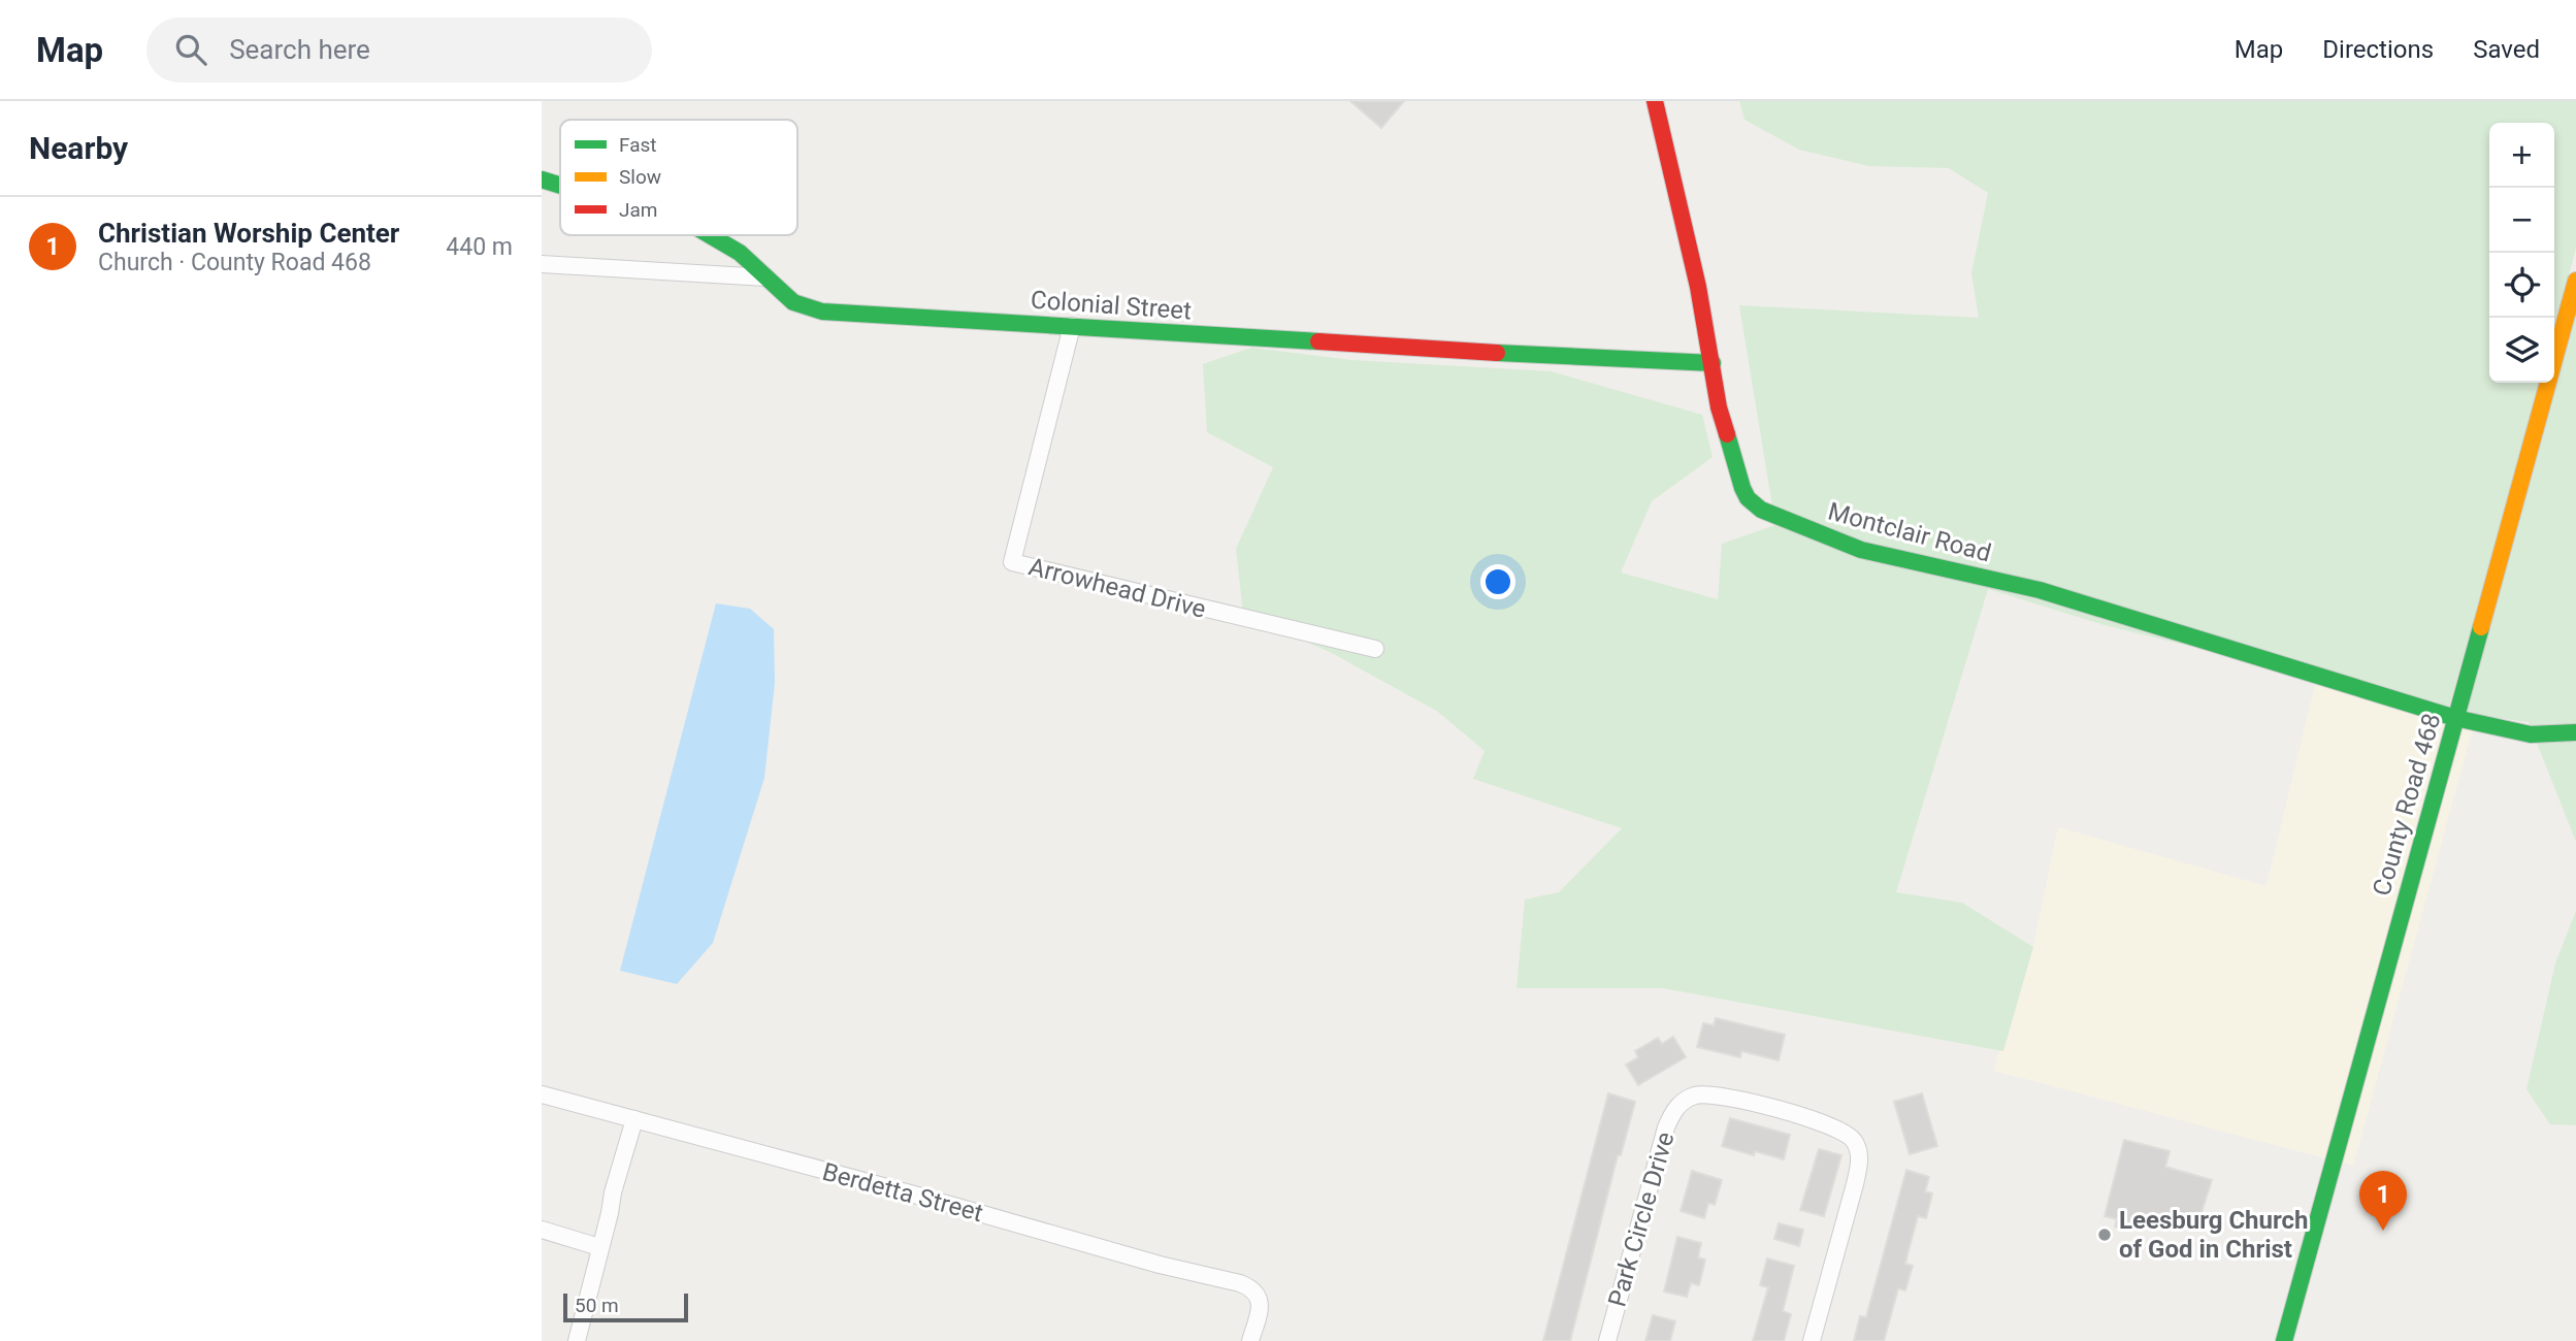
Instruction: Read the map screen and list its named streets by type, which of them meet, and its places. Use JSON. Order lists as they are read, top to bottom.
{
  "streets": {
    "street": [
      "Colonial Street",
      "Montclair Road",
      "Arrowhead Drive",
      "County Road 468",
      "Berdetta Street",
      "Park Circle Drive"
    ]
  },
  "crossings": [
    ["Colonial Street", "Montclair Road"],
    ["Colonial Street", "Arrowhead Drive"],
    ["Montclair Road", "County Road 468"]
  ],
  "places": ["Leesburg Church of God in Christ"],
  "legend": ["Fast", "Slow", "Jam"],
  "scale_bar": "50 m",
  "page": {
    "header": "Map",
    "search": "Search here",
    "nav": ["Map", "Directions", "Saved"],
    "heading": "Nearby",
    "map_buttons": ["+", "−"],
    "list": [
      {
        "mark": "1",
        "name": "Christian Worship Center",
        "note": "Church · County Road 468",
        "value": "440 m"
      }
    ],
    "pins": "1",
    "scale": "50 m"
  }
}
